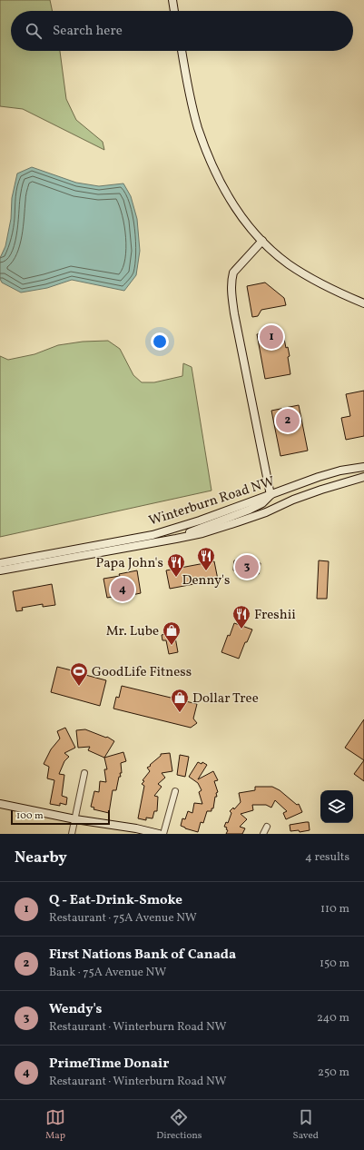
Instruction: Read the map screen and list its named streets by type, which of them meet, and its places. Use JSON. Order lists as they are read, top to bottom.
{
  "streets": {
    "main road": ["Winterburn Road NW"]
  },
  "places": {
    "restaurant": ["Denny's", "Papa John's", "Freshii"],
    "shop": ["Mr. Lube", "Dollar Tree"],
    "sports": ["GoodLife Fitness"]
  },
  "scale_bar": "100 m",
  "page": {
    "search": "Search here",
    "pins": [
      "1",
      "2",
      "3",
      "4"
    ],
    "scale": "100 m",
    "heading": ["Nearby", "4 results"],
    "list": [
      {
        "mark": "1",
        "name": "Q - Eat-Drink-Smoke",
        "note": "Restaurant · 75A Avenue NW",
        "value": "110 m"
      },
      {
        "mark": "2",
        "name": "First Nations Bank of Canada",
        "note": "Bank · 75A Avenue NW",
        "value": "150 m"
      },
      {
        "mark": "3",
        "name": "Wendy's",
        "note": "Restaurant · Winterburn Road NW",
        "value": "240 m"
      },
      {
        "mark": "4",
        "name": "PrimeTime Donair",
        "note": "Restaurant · Winterburn Road NW",
        "value": "250 m"
      }
    ],
    "nav": ["Map", "Directions", "Saved"]
  }
}
